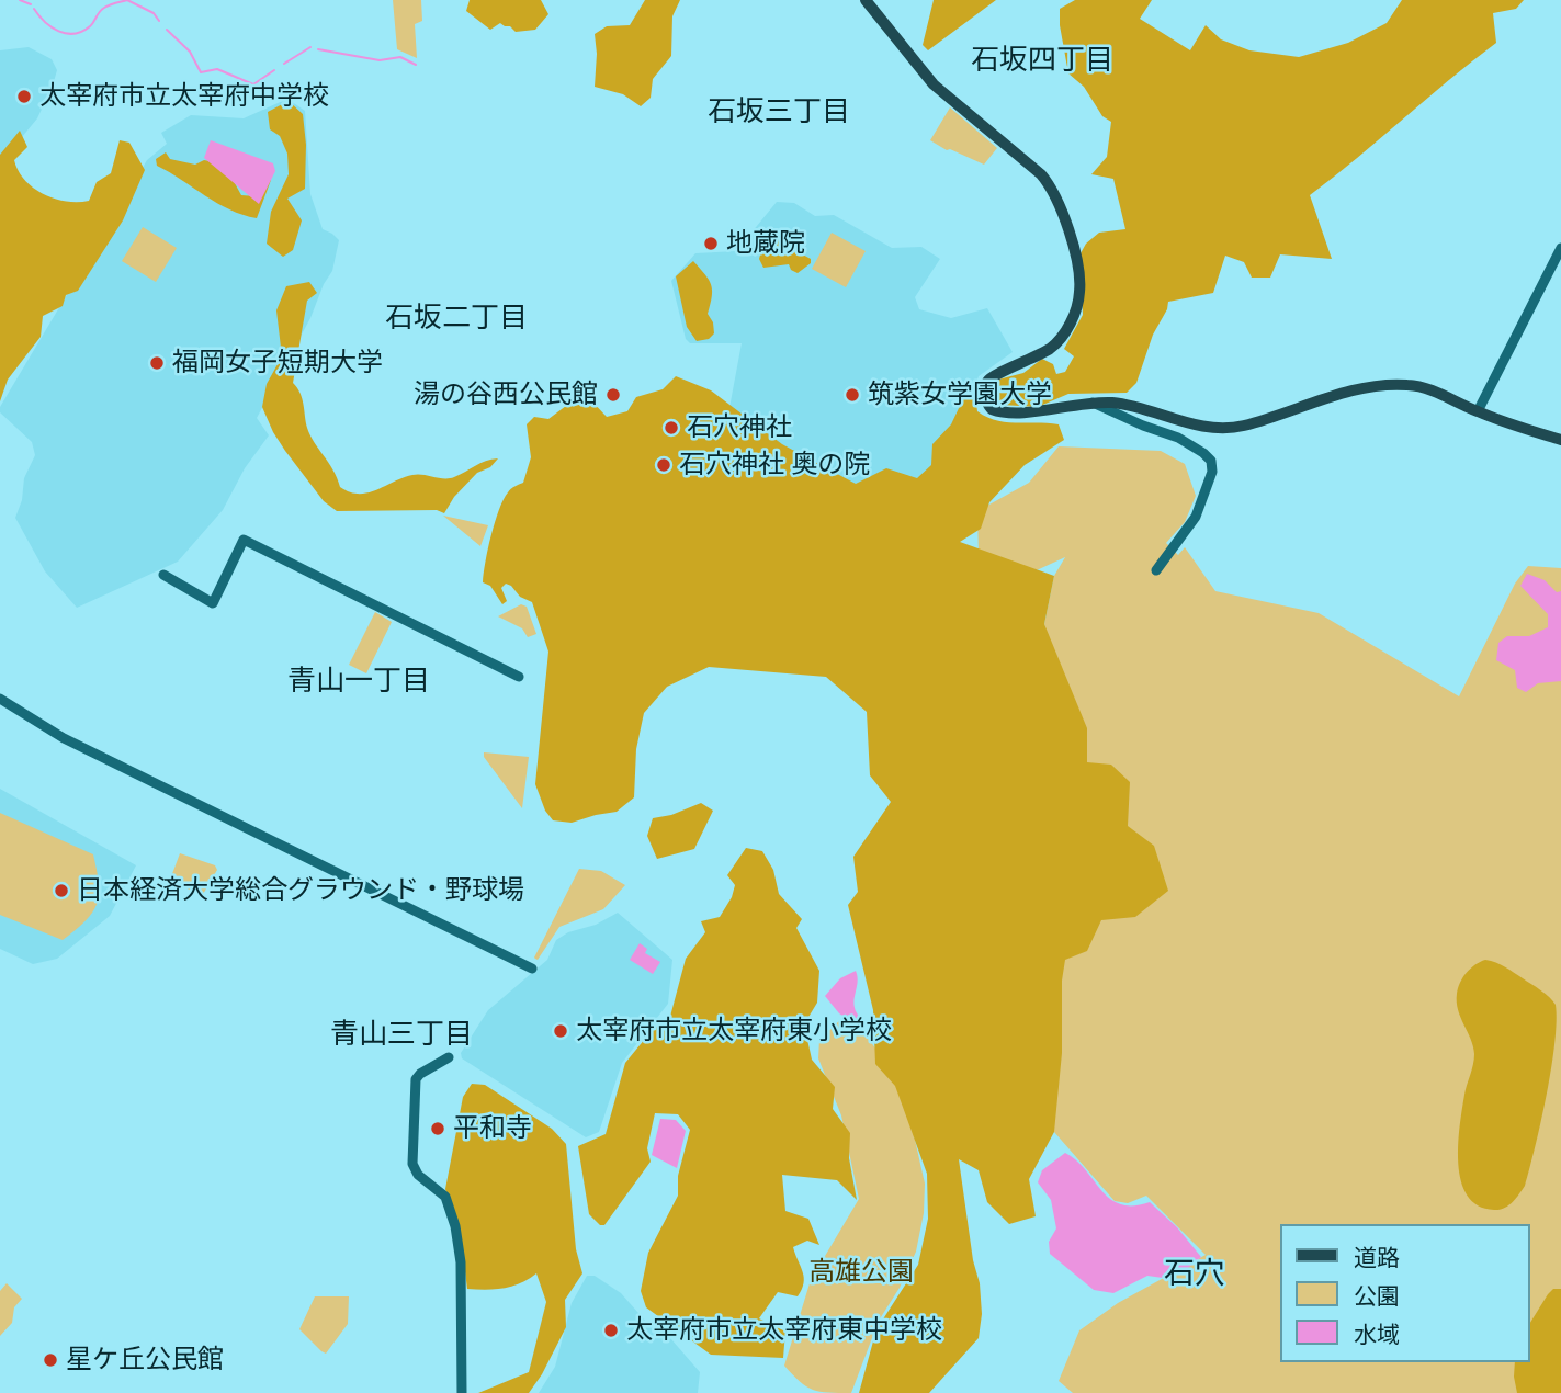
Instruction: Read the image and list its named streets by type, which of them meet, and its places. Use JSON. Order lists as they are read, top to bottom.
{
  "districts": [
    "石坂四丁目",
    "石坂三丁目",
    "石坂二丁目",
    "青山一丁目",
    "青山三丁目",
    "石穴"
  ],
  "parks": ["高雄公園"],
  "places": [
    "太宰府市立太宰府中学校",
    "地蔵院",
    "福岡女子短期大学",
    "湯の谷西公民館",
    "筑紫女学園大学",
    "石穴神社",
    "石穴神社 奥の院",
    "日本経済大学総合グラウンド・野球場",
    "太宰府市立太宰府東小学校",
    "平和寺",
    "太宰府市立太宰府東中学校",
    "星ケ丘公民館"
  ],
  "legend": ["道路", "公園", "水域"]
}
